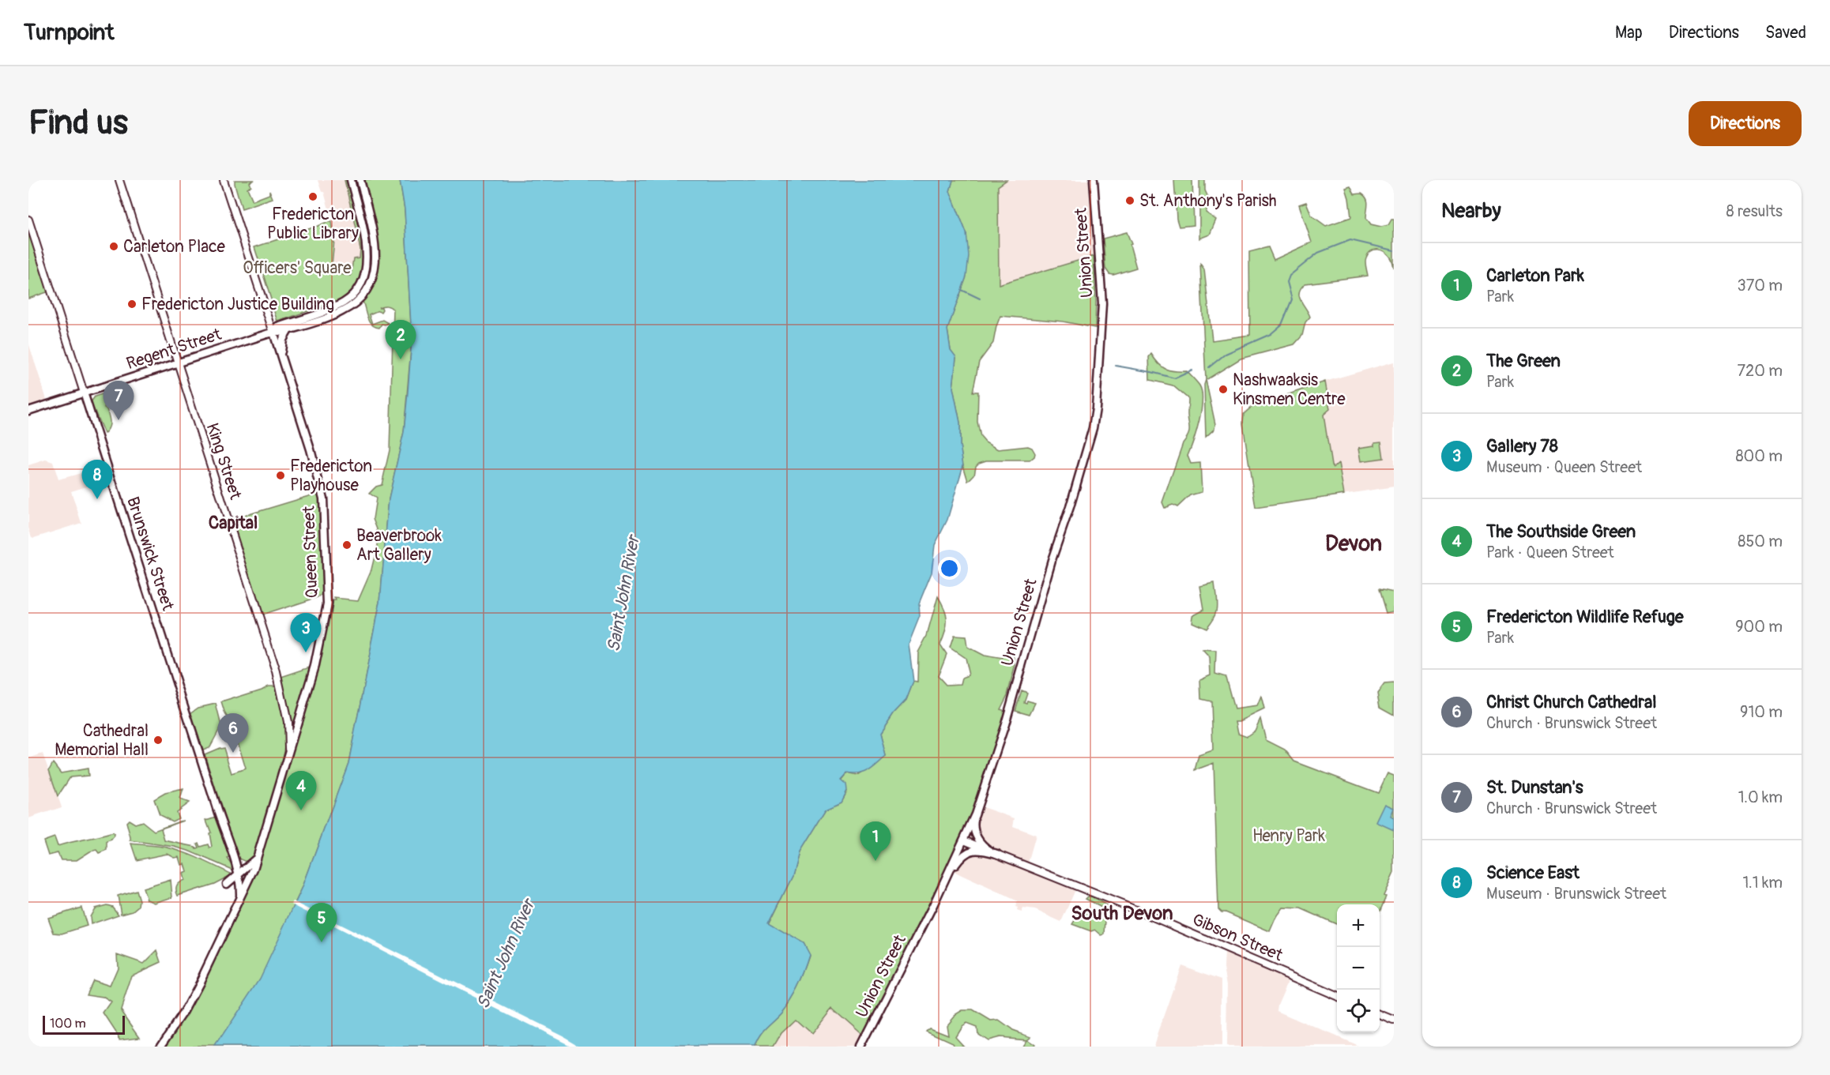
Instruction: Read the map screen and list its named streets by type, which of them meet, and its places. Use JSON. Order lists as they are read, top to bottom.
{
  "streets": {
    "main road": [
      "Union Street",
      "Regent Street",
      "King Street",
      "Queen Street",
      "Brunswick Street",
      "Gibson Street"
    ]
  },
  "crossings": [
    ["Union Street", "Gibson Street"],
    ["Regent Street", "King Street"],
    ["Regent Street", "Queen Street"],
    ["Regent Street", "Brunswick Street"],
    ["King Street", "Queen Street"],
    ["Queen Street", "Brunswick Street"]
  ],
  "districts": ["Capital", "Devon", "South Devon"],
  "water": ["Saint John River"],
  "parks": ["Officers' Square", "Henry Park"],
  "places": [
    "Fredericton Public Library",
    "St. Anthony's Parish",
    "Carleton Place",
    "Fredericton Justice Building",
    "Nashwaaksis Kinsmen Centre",
    "Fredericton Playhouse",
    "Beaverbrook Art Gallery",
    "Cathedral Memorial Hall"
  ],
  "scale_bar": "100 m",
  "page": {
    "header": "Turnpoint",
    "nav": ["Map", "Directions", "Saved"],
    "buttons": "Directions",
    "title": "Find us",
    "heading": ["Nearby", "8 results"],
    "list": [
      {
        "mark": "1",
        "name": "Carleton Park",
        "note": "Park",
        "value": "370 m"
      },
      {
        "mark": "2",
        "name": "The Green",
        "note": "Park",
        "value": "720 m"
      },
      {
        "mark": "3",
        "name": "Gallery 78",
        "note": "Museum · Queen Street",
        "value": "800 m"
      },
      {
        "mark": "4",
        "name": "The Southside Green",
        "note": "Park · Queen Street",
        "value": "850 m"
      },
      {
        "mark": "5",
        "name": "Fredericton Wildlife Refuge",
        "note": "Park",
        "value": "900 m"
      },
      {
        "mark": "6",
        "name": "Christ Church Cathedral",
        "note": "Church · Brunswick Street",
        "value": "910 m"
      },
      {
        "mark": "7",
        "name": "St. Dunstan's",
        "note": "Church · Brunswick Street",
        "value": "1.0 km"
      },
      {
        "mark": "8",
        "name": "Science East",
        "note": "Museum · Brunswick Street",
        "value": "1.1 km"
      }
    ],
    "pins": [
      "2",
      "7",
      "8",
      "3",
      "6",
      "4",
      "1",
      "5"
    ],
    "map_buttons": ["+", "−"],
    "scale": "100 m"
  }
}
